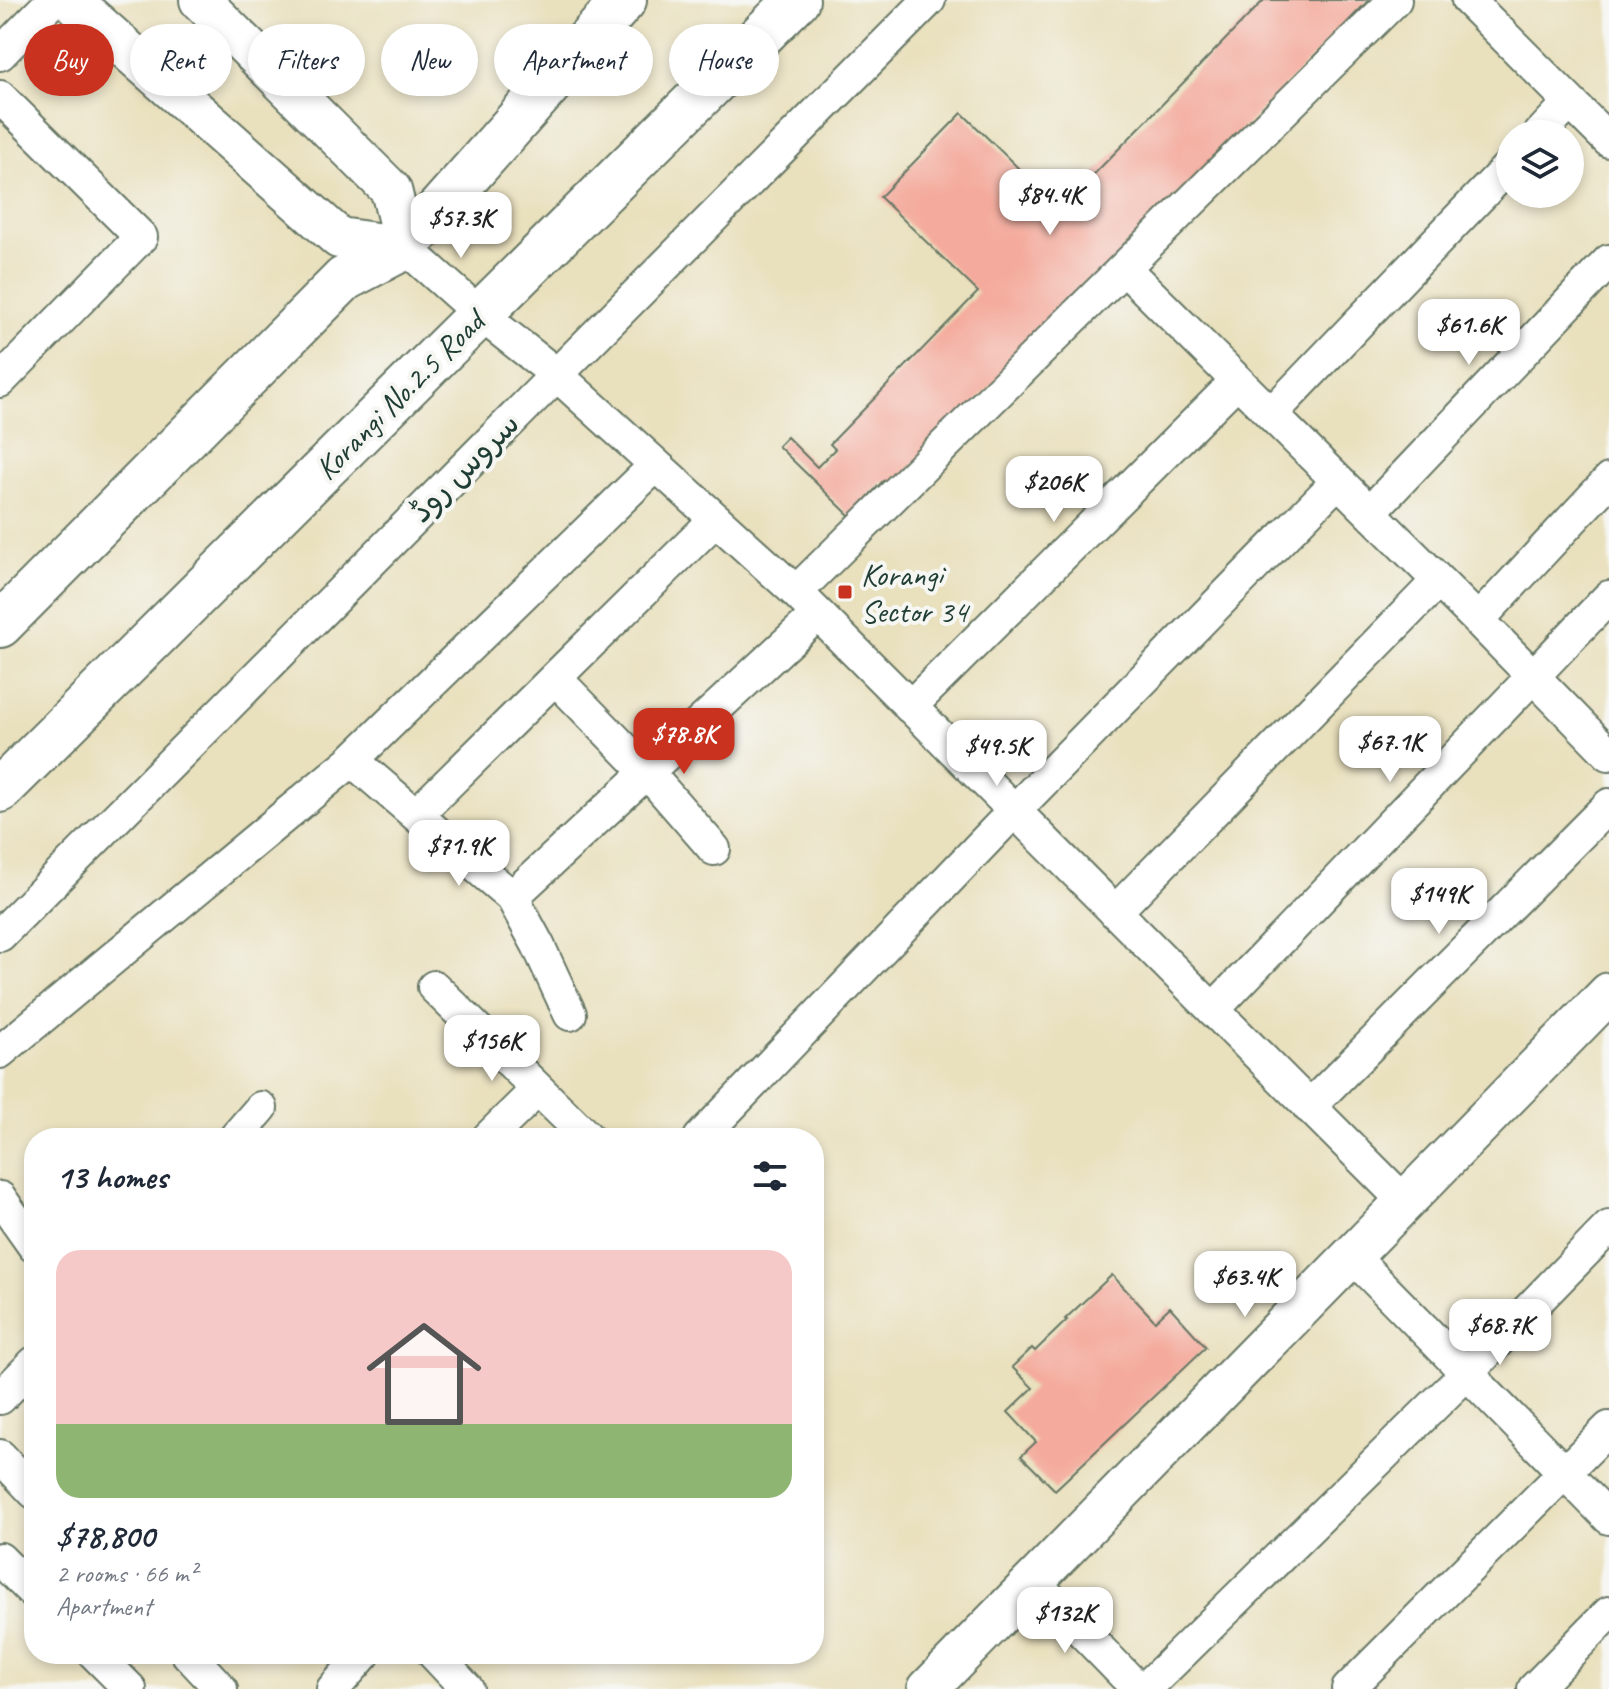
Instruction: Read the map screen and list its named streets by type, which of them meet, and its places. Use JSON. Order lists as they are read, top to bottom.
{
  "streets": {
    "main road": ["Korangi No.2.5 Road"],
    "street": ["سروس روڈ"]
  },
  "places": {
    "transit": ["Korangi Sector 34"]
  },
  "page": {
    "chip": [
      "Buy",
      "Rent",
      "Filters",
      "New",
      "Apartment",
      "House"
    ],
    "price": [
      "$84.4K",
      "$57.3K",
      "$61.6K",
      "$206K",
      "$78.8K",
      "$67.1K",
      "$49.5K",
      "$71.9K",
      "$149K",
      "$156K",
      "$63.4K",
      "$68.7K",
      "$132K"
    ],
    "heading": "13 homes",
    "list": [
      {
        "name": "$78,800",
        "note": "2 rooms · 66 m² · Apartment"
      }
    ]
  }
}
